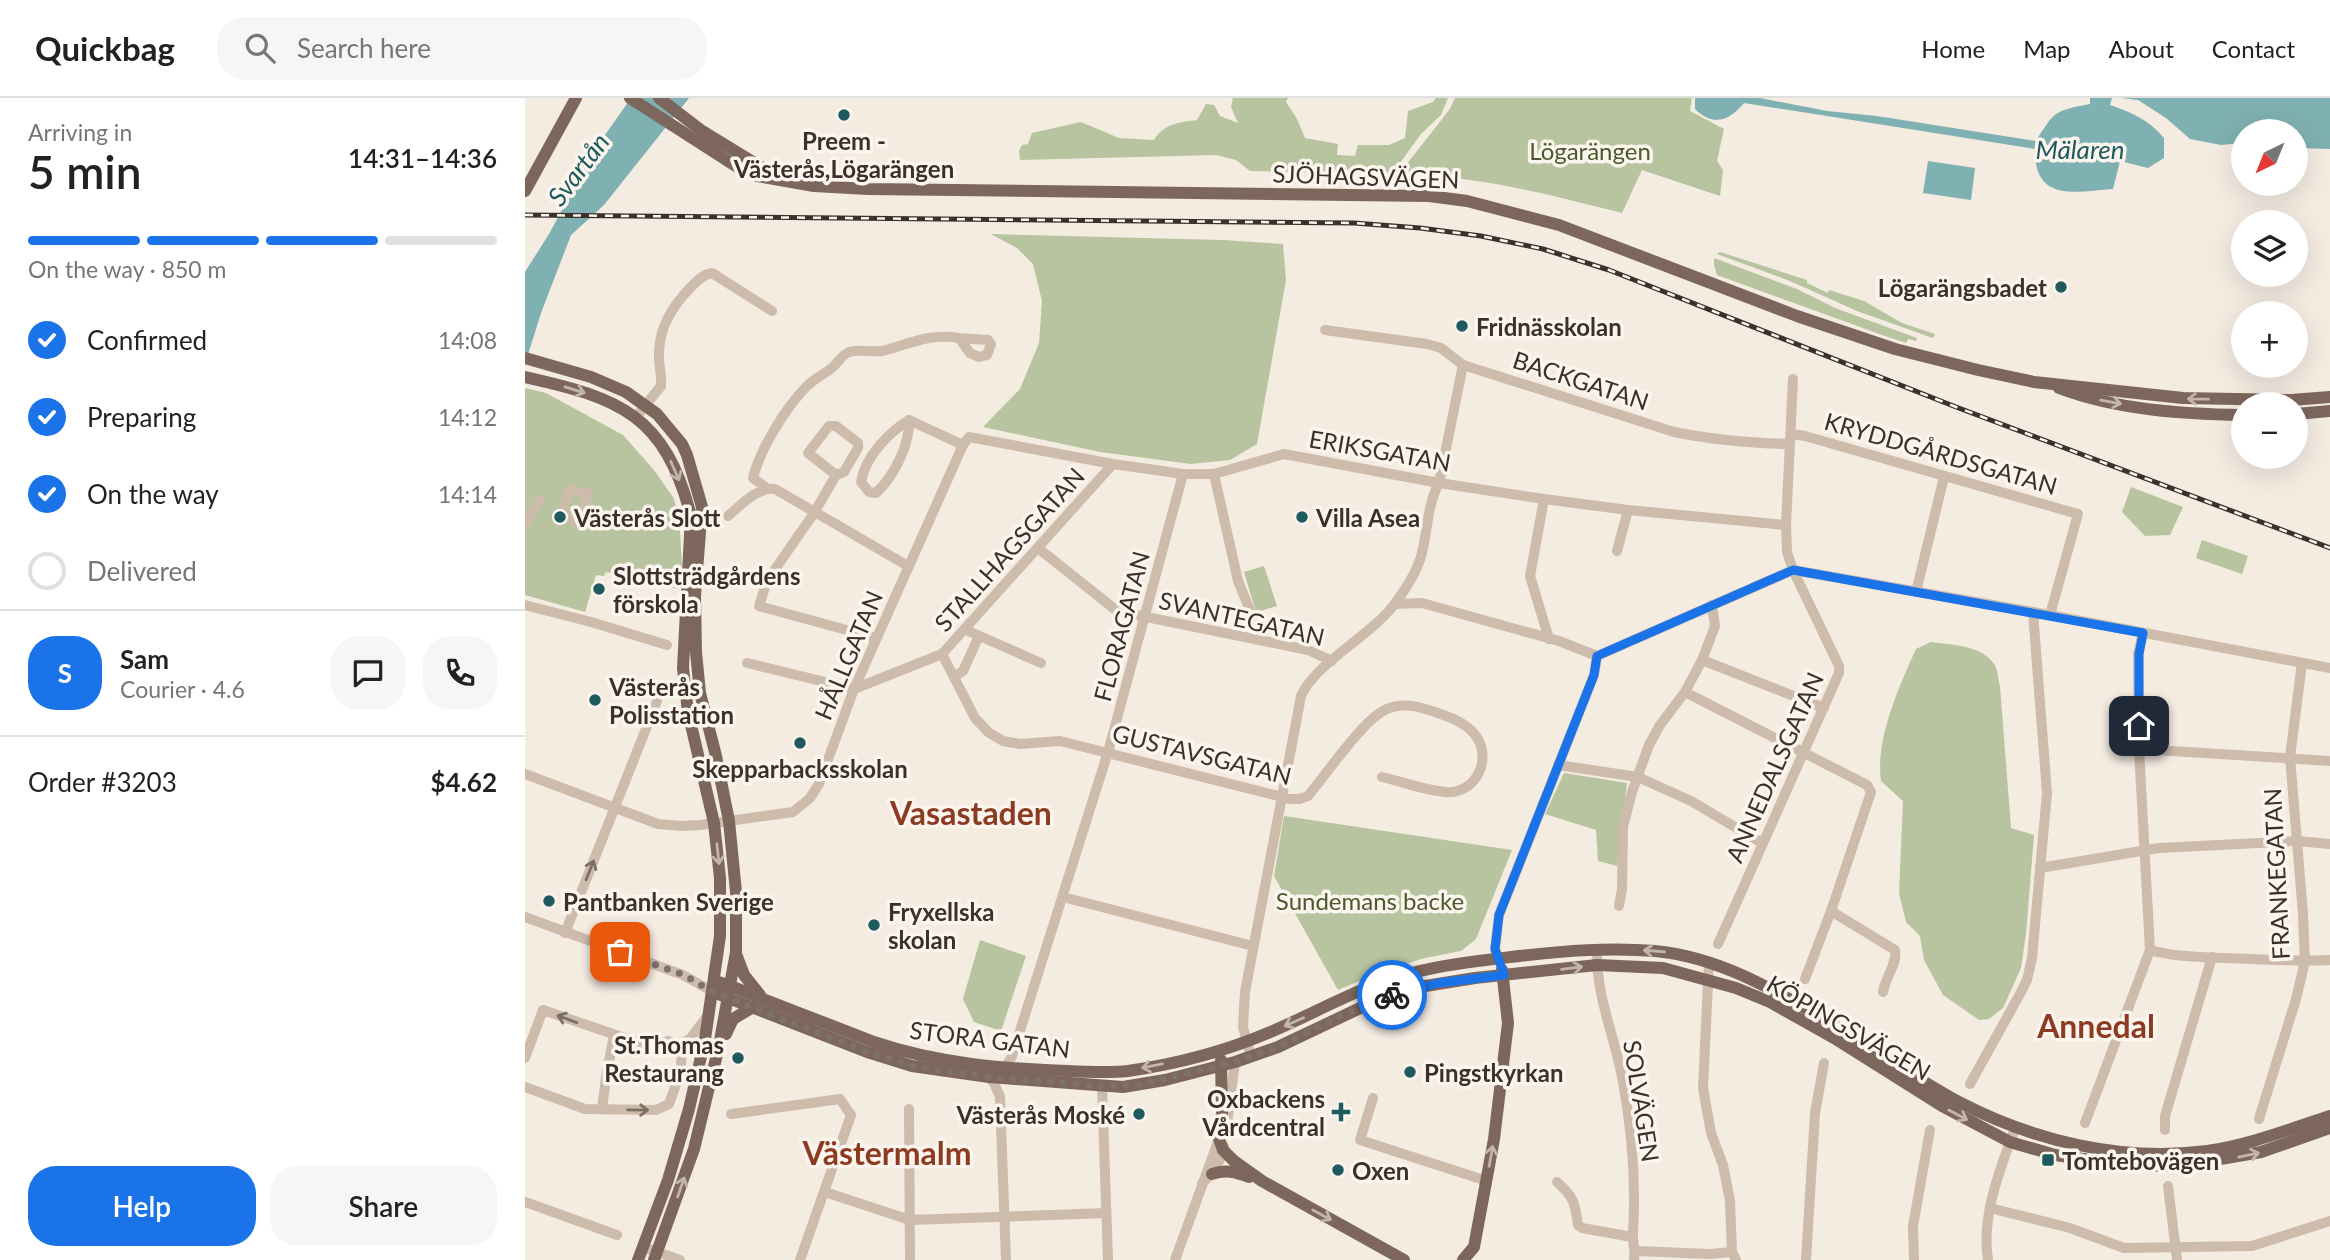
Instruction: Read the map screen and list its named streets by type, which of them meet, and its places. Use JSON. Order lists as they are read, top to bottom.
{
  "streets": {
    "main road": ["SJÖHAGSVÄGEN", "KÖPINGSVÄGEN", "STORA GATAN"],
    "street": [
      "BACKGATAN",
      "ERIKSGATAN",
      "KRYDDGÅRDSGATAN",
      "STALLHAGSGATAN",
      "SVANTEGATAN",
      "FLORAGATAN",
      "HÅLLGATAN",
      "GUSTAVSGATAN",
      "ANNEDALSGATAN",
      "FRANKEGATAN",
      "SOLVÄGEN"
    ]
  },
  "crossings": [
    ["BACKGATAN", "KRYDDGÅRDSGATAN"],
    ["BACKGATAN", "ANNEDALSGATAN"],
    ["ERIKSGATAN", "STALLHAGSGATAN"],
    ["ERIKSGATAN", "FLORAGATAN"],
    ["ERIKSGATAN", "HÅLLGATAN"],
    ["ERIKSGATAN", "ANNEDALSGATAN"],
    ["KRYDDGÅRDSGATAN", "ANNEDALSGATAN"],
    ["STALLHAGSGATAN", "SVANTEGATAN"],
    ["STALLHAGSGATAN", "HÅLLGATAN"],
    ["STALLHAGSGATAN", "GUSTAVSGATAN"],
    ["SVANTEGATAN", "FLORAGATAN"],
    ["FLORAGATAN", "GUSTAVSGATAN"],
    ["FLORAGATAN", "STORA GATAN"],
    ["KÖPINGSVÄGEN", "STORA GATAN"],
    ["KÖPINGSVÄGEN", "SOLVÄGEN"]
  ],
  "districts": ["Vasastaden", "Annedal", "Västermalm"],
  "water": ["Mälaren", "Svartån"],
  "parks": ["Lögarängen", "Sundemans backe"],
  "places": {
    "other": [
      "Preem - Västerås,Lögarängen",
      "Lögarängsbadet",
      "Fridnässkolan",
      "Västerås Slott",
      "Villa Asea",
      "Slottsträdgårdens förskola",
      "Västerås Polisstation",
      "Skepparbacksskolan",
      "Pantbanken Sverige",
      "Fryxellska skolan",
      "St.Thomas Restaurang",
      "Pingstkyrkan",
      "Västerås Moské",
      "Oxen"
    ],
    "health": ["Oxbackens Vårdcentral"],
    "transit": ["Tomtebovägen"]
  },
  "north": "bottom left",
  "page": {
    "header": "Quickbag",
    "search": "Search here",
    "nav": [
      "Home",
      "Map",
      "About",
      "Contact"
    ],
    "heading": ["5 min", "Arriving in", "14:31–14:36"],
    "panel": [
      "Sam",
      "Courier · 4.6",
      "Order #3203",
      "$4.62"
    ],
    "map_buttons": ["+", "−"],
    "bar": "On the way · 850 m",
    "list": [
      ["Confirmed", "14:08"],
      ["Preparing", "14:12"],
      ["On the way", "14:14"],
      "Delivered"
    ],
    "round": "S",
    "buttons": ["Help", "Share"]
  }
}
